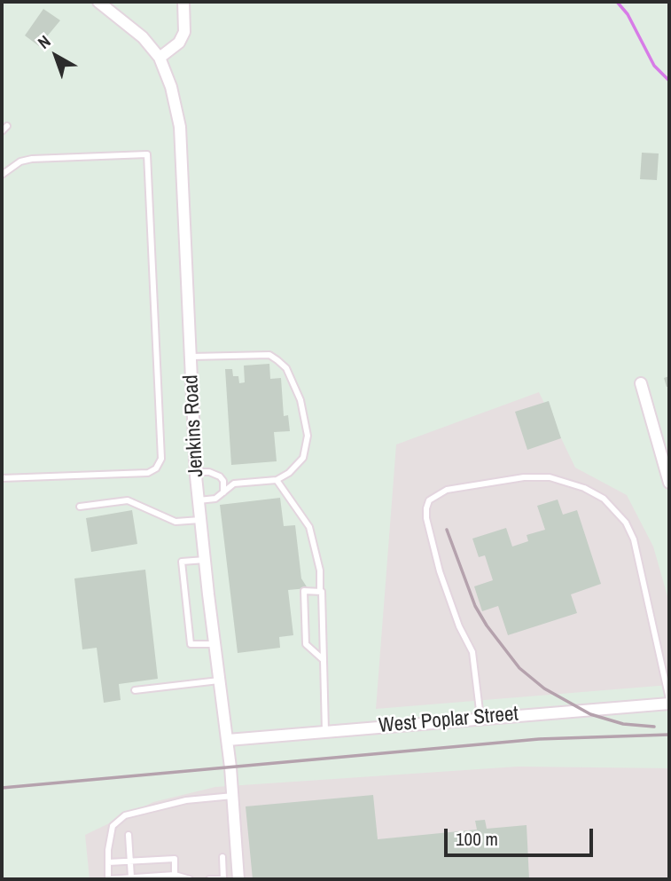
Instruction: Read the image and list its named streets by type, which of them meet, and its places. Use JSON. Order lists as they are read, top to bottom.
{
  "streets": {
    "street": ["Jenkins Road", "West Poplar Street"]
  },
  "crossings": [
    ["Jenkins Road", "West Poplar Street"]
  ],
  "scale_bar": "100 m",
  "north": "top left"
}
